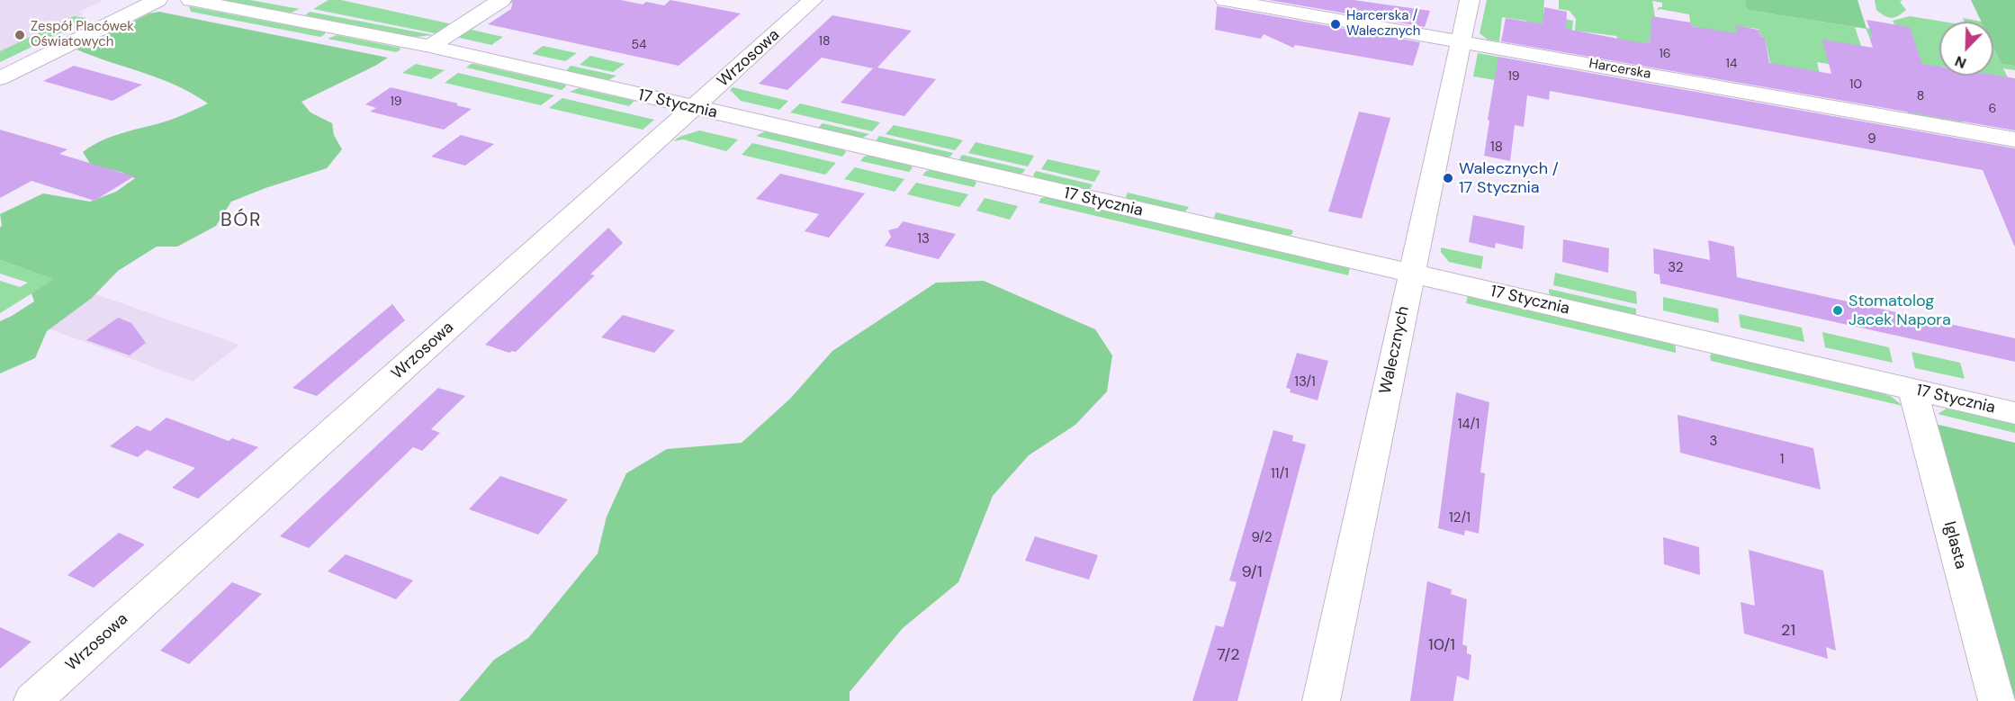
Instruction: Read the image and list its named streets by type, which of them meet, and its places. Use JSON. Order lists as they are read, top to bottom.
{
  "streets": {
    "street": [
      "Wrzosowa",
      "Harcerska",
      "17 Stycznia",
      "Walecznych",
      "Iglasta"
    ]
  },
  "crossings": [
    ["Wrzosowa", "17 Stycznia"],
    ["Harcerska", "Walecznych"],
    ["17 Stycznia", "Walecznych"],
    ["17 Stycznia", "Iglasta"]
  ],
  "districts": ["BÓR"],
  "places": [
    "Harcerska / Walecznych",
    "Zespół Placówek Oświatowych",
    "Walecznych / 17 Stycznia",
    "Stomatolog Jacek Napora"
  ],
  "house_numbers": [
    "18",
    "54",
    "16",
    "14",
    "19",
    "10",
    "8",
    "19",
    "6",
    "9",
    "18",
    "13",
    "32",
    "13/1",
    "14/1",
    "3",
    "1",
    "11/1",
    "12/1",
    "9/2",
    "9/1",
    "21",
    "10/1",
    "7/2"
  ],
  "north": "bottom left"
}
